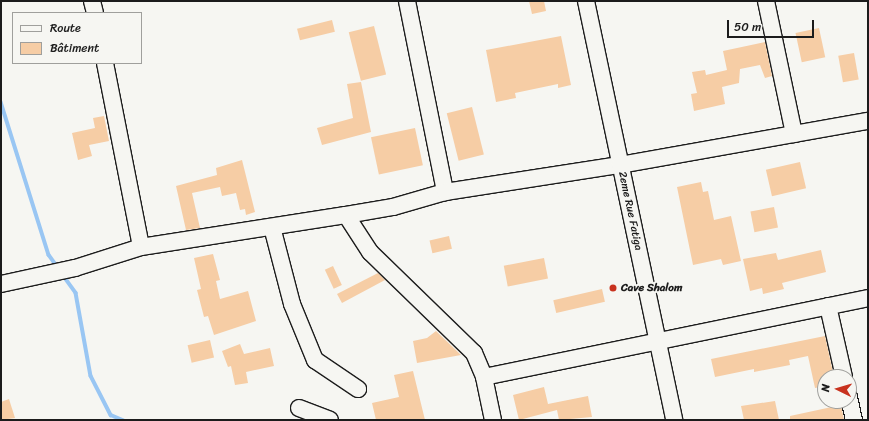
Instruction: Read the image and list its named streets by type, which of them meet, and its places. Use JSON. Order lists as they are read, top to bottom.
{
  "streets": {
    "street": ["2eme Rue Fatiga"]
  },
  "places": ["Cave Shalom"],
  "legend": ["Route", "Bâtiment"],
  "scale_bar": "50 m",
  "north": "left"
}
